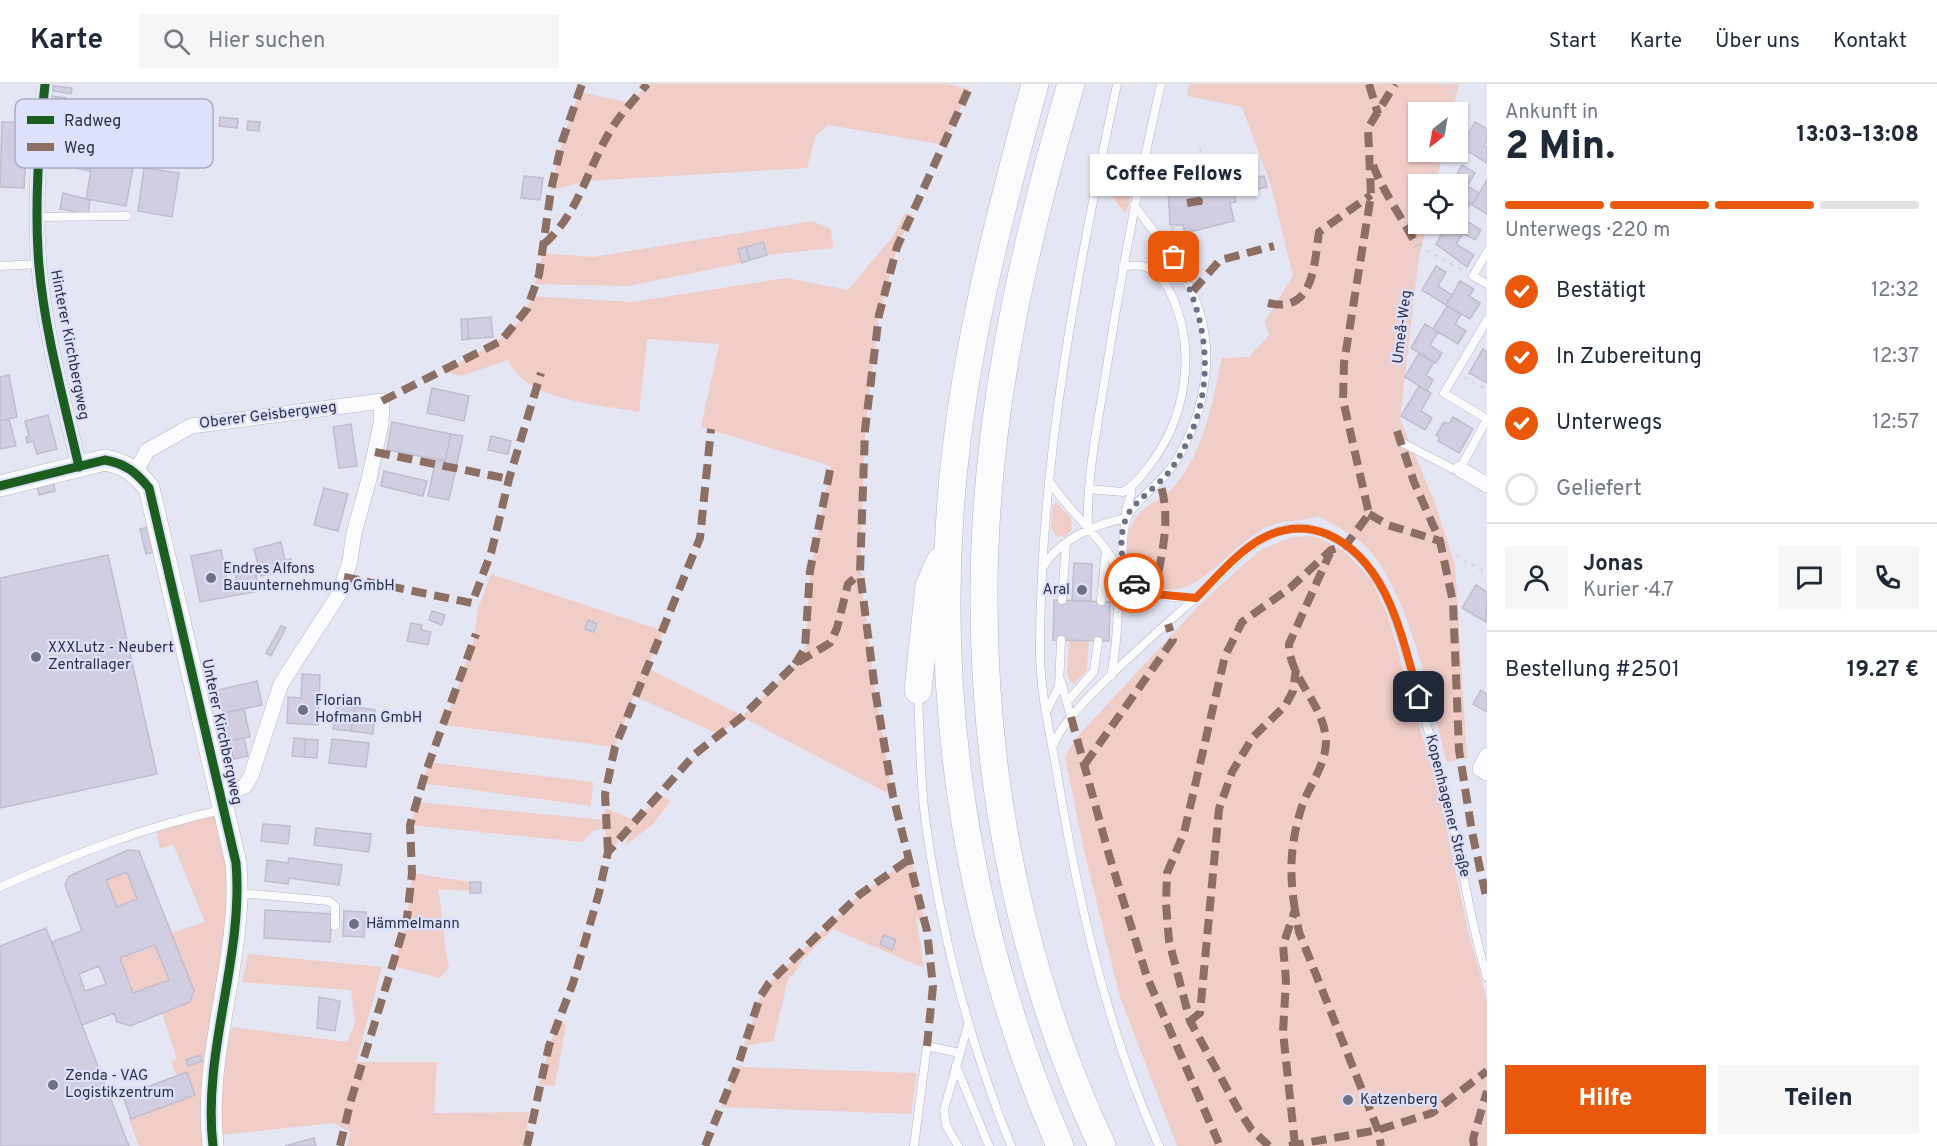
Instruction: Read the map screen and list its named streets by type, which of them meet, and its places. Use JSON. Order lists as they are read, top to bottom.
{
  "streets": {
    "street": ["Hinterer Kirchbergweg", "Oberer Geisbergweg", "Unterer Kirchbergweg"],
    "lane": ["Kopenhagener Straße"],
    "path": ["Umeå-Weg"]
  },
  "crossings": [
    ["Oberer Geisbergweg", "Unterer Kirchbergweg"]
  ],
  "places": [
    "Coffee Fellows",
    "Endres Alfons Bauunternehmung GmbH",
    "Aral",
    "XXXLutz - Neubert Zentrallager",
    "Florian Hofmann GmbH",
    "Hämmelmann",
    "Zenda - VAG Logistikzentrum",
    "Katzenberg"
  ],
  "legend": ["Radweg", "Weg"],
  "north": "bottom left",
  "page": {
    "header": "Karte",
    "search": "Hier suchen",
    "nav": [
      "Start",
      "Karte",
      "Über uns",
      "Kontakt"
    ],
    "heading": ["2 Min.", "Ankunft in", "13:03–13:08"],
    "panel": [
      "Jonas",
      "Kurier · 4.7",
      "Bestellung #2501",
      "19.27 €"
    ],
    "bubble": "Coffee Fellows",
    "bar": "Unterwegs · 220 m",
    "list": [
      ["Bestätigt", "12:32"],
      ["In Zubereitung", "12:37"],
      ["Unterwegs", "12:57"],
      "Geliefert"
    ],
    "buttons": ["Hilfe", "Teilen"]
  }
}
